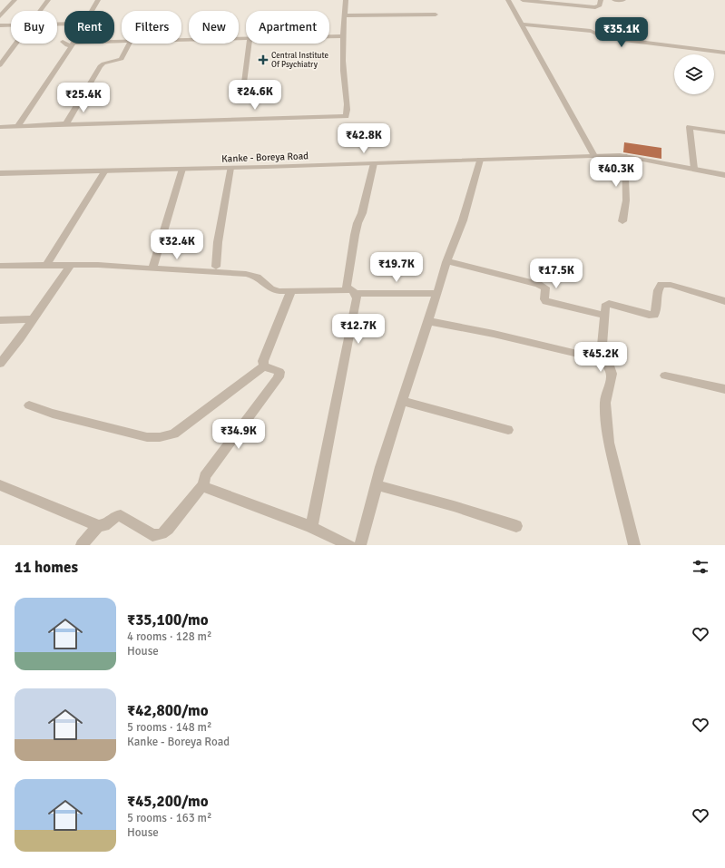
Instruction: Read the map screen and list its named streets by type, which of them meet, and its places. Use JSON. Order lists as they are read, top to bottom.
{
  "streets": {
    "street": ["Kanke - Boreya Road"]
  },
  "places": {
    "health": ["Central Institute Of Psychiatry"]
  },
  "page": {
    "chip": [
      "Buy",
      "Rent",
      "Filters",
      "New",
      "Apartment"
    ],
    "price": [
      "₹35.1K",
      "₹24.6K",
      "₹25.4K",
      "₹42.8K",
      "₹40.3K",
      "₹32.4K",
      "₹19.7K",
      "₹17.5K",
      "₹12.7K",
      "₹45.2K",
      "₹34.9K"
    ],
    "heading": "11 homes",
    "list": [
      {
        "name": "₹35,100/mo",
        "note": "4 rooms · 128 m² · House"
      },
      {
        "name": "₹42,800/mo",
        "note": "5 rooms · 148 m² · Kanke - Boreya Road"
      },
      {
        "name": "₹45,200/mo",
        "note": "5 rooms · 163 m² · House"
      }
    ]
  }
}
